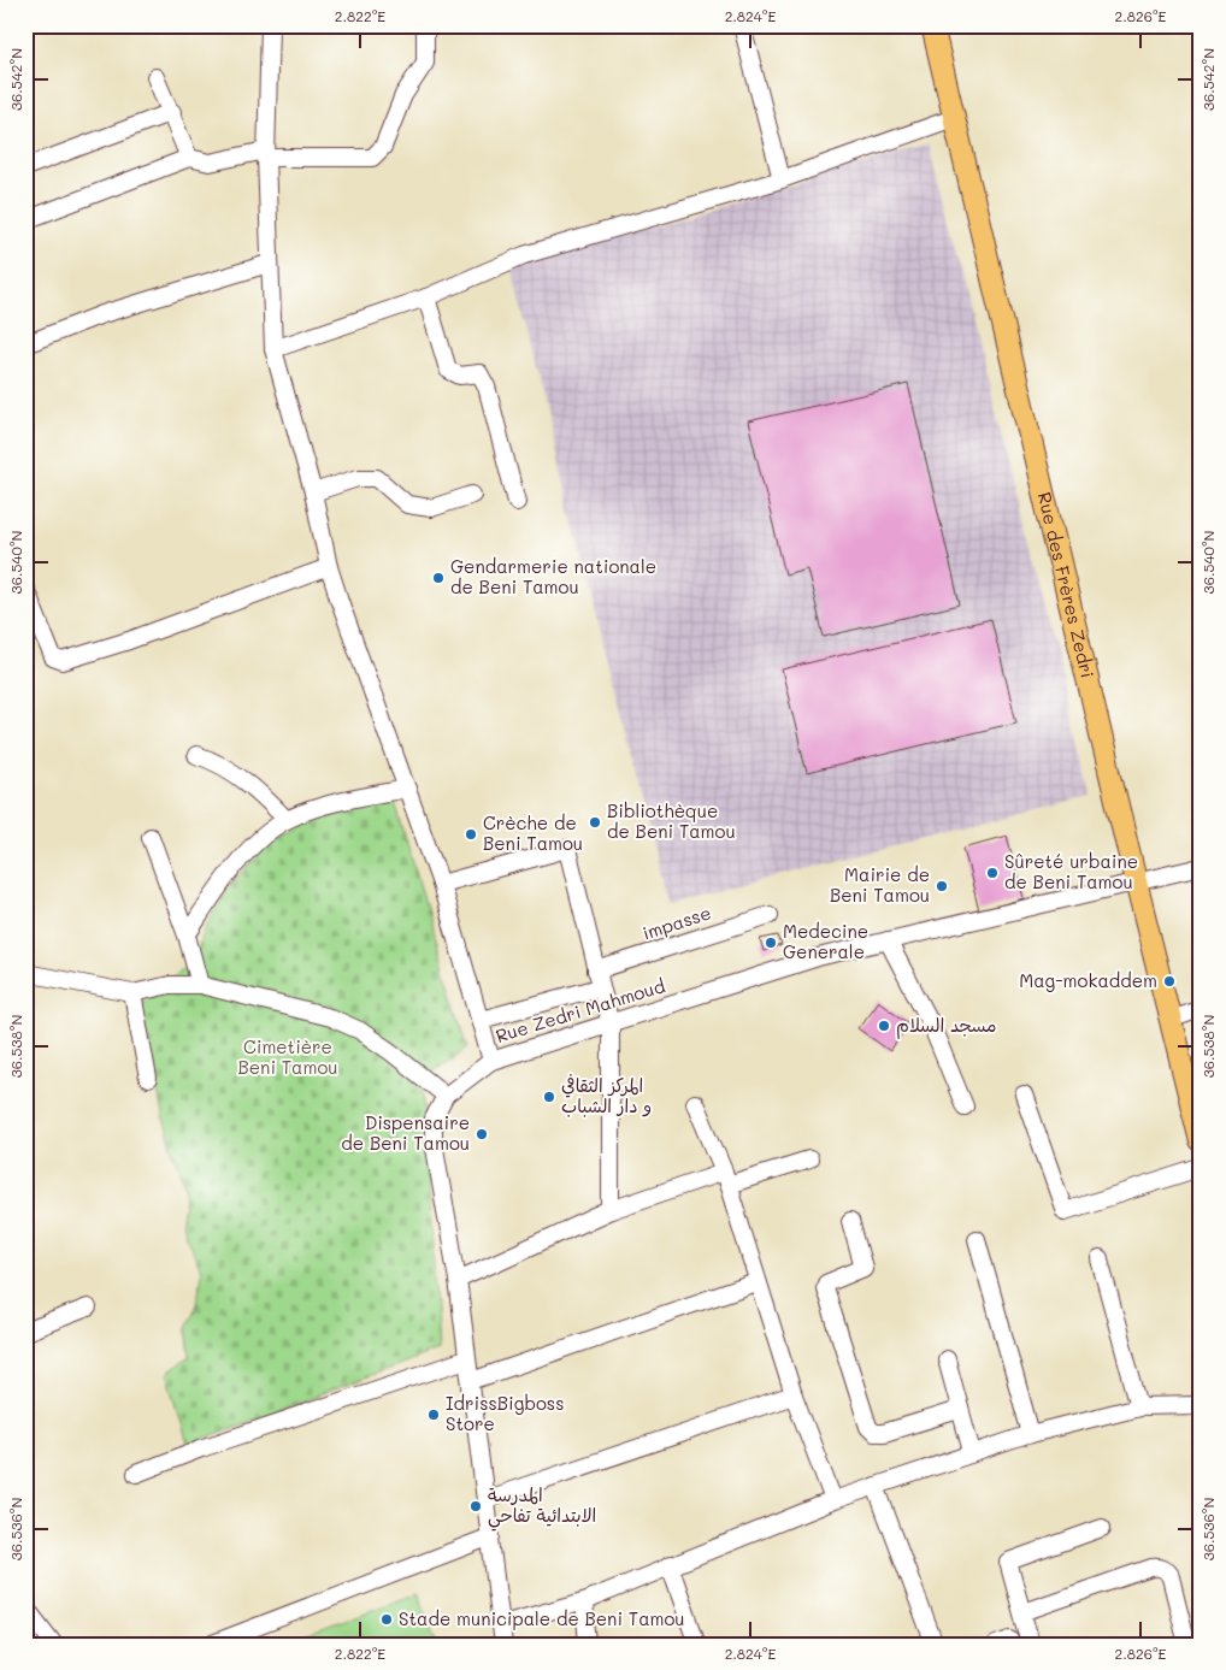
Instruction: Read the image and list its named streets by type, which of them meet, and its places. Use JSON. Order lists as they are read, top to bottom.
{
  "streets": {
    "main road": ["Rue des Frères Zedri"],
    "street": ["impasse", "Rue Zedri Mahmoud"]
  },
  "crossings": [
    ["Rue des Frères Zedri", "Rue Zedri Mahmoud"]
  ],
  "parks": ["Cimetière Beni Tamou"],
  "places": [
    "Gendarmerie nationale de Beni Tamou",
    "Bibliothèque de Beni Tamou",
    "Crèche de Beni Tamou",
    "Sûreté urbaine de Beni Tamou",
    "Mairie de Beni Tamou",
    "Medecine Generale",
    "Mag-mokaddem",
    "مسجد السلام",
    "المركز الثقافي و دار الشباب",
    "Dispensaire de Beni Tamou",
    "IdrissBigboss Store",
    "المدرسة الابتدائية تفاحي",
    "Stade municipale de Beni Tamou"
  ],
  "coordinates": [
    "2.822°E",
    "2.824°E",
    "2.826°E",
    "36.542°N",
    "36.540°N",
    "36.538°N",
    "36.536°N"
  ]
}
